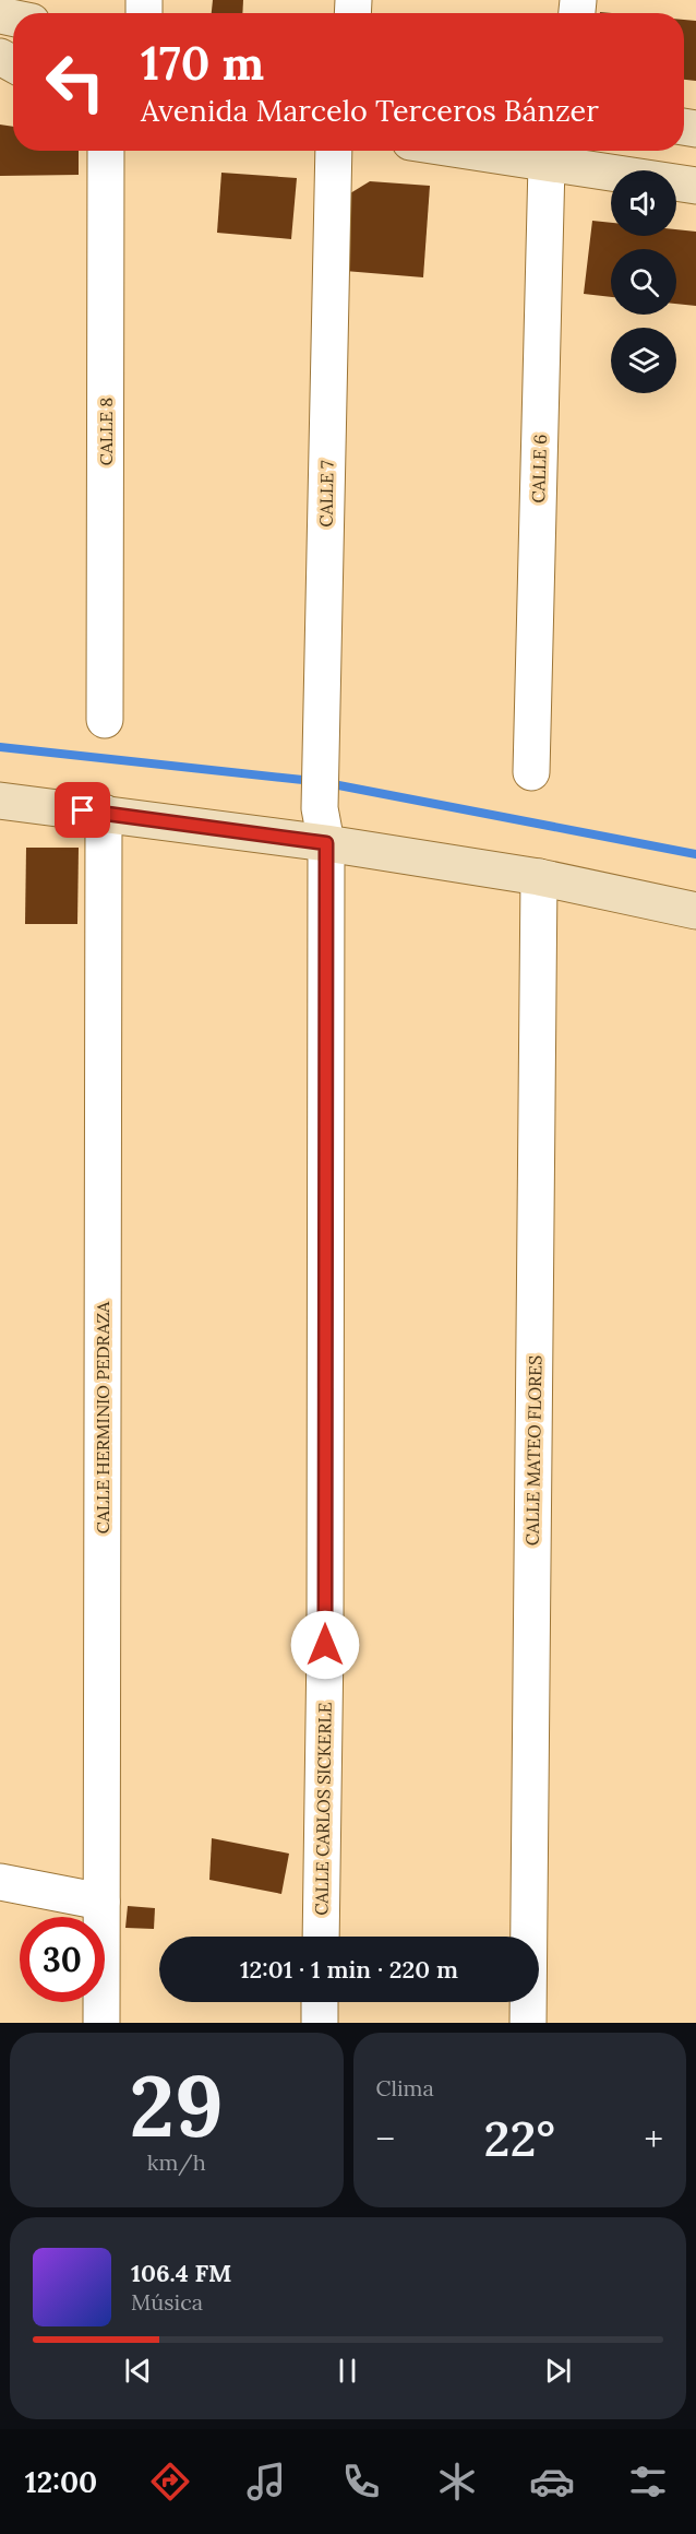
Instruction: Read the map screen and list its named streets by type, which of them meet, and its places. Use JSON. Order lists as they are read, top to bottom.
{
  "streets": {
    "street": [
      "CALLE 8",
      "CALLE 6",
      "CALLE 7",
      "CALLE HERMINIO PEDRAZA",
      "CALLE MATEO FLORES",
      "CALLE CARLOS SICKERLE"
    ]
  },
  "crossings": [
    ["CALLE 7", "CALLE CARLOS SICKERLE"]
  ],
  "page": {
    "turn": ["170 m", "Avenida Marcelo Terceros Bánzer"],
    "limit": "30",
    "trip": "12:01 · 1 min · 220 m",
    "tile": [
      ["29", "km/h"],
      "Clima"
    ],
    "heat": ["−", "22°", "+"],
    "song": ["106.4 FM", "Música"],
    "tabs": "12:00"
  }
}
